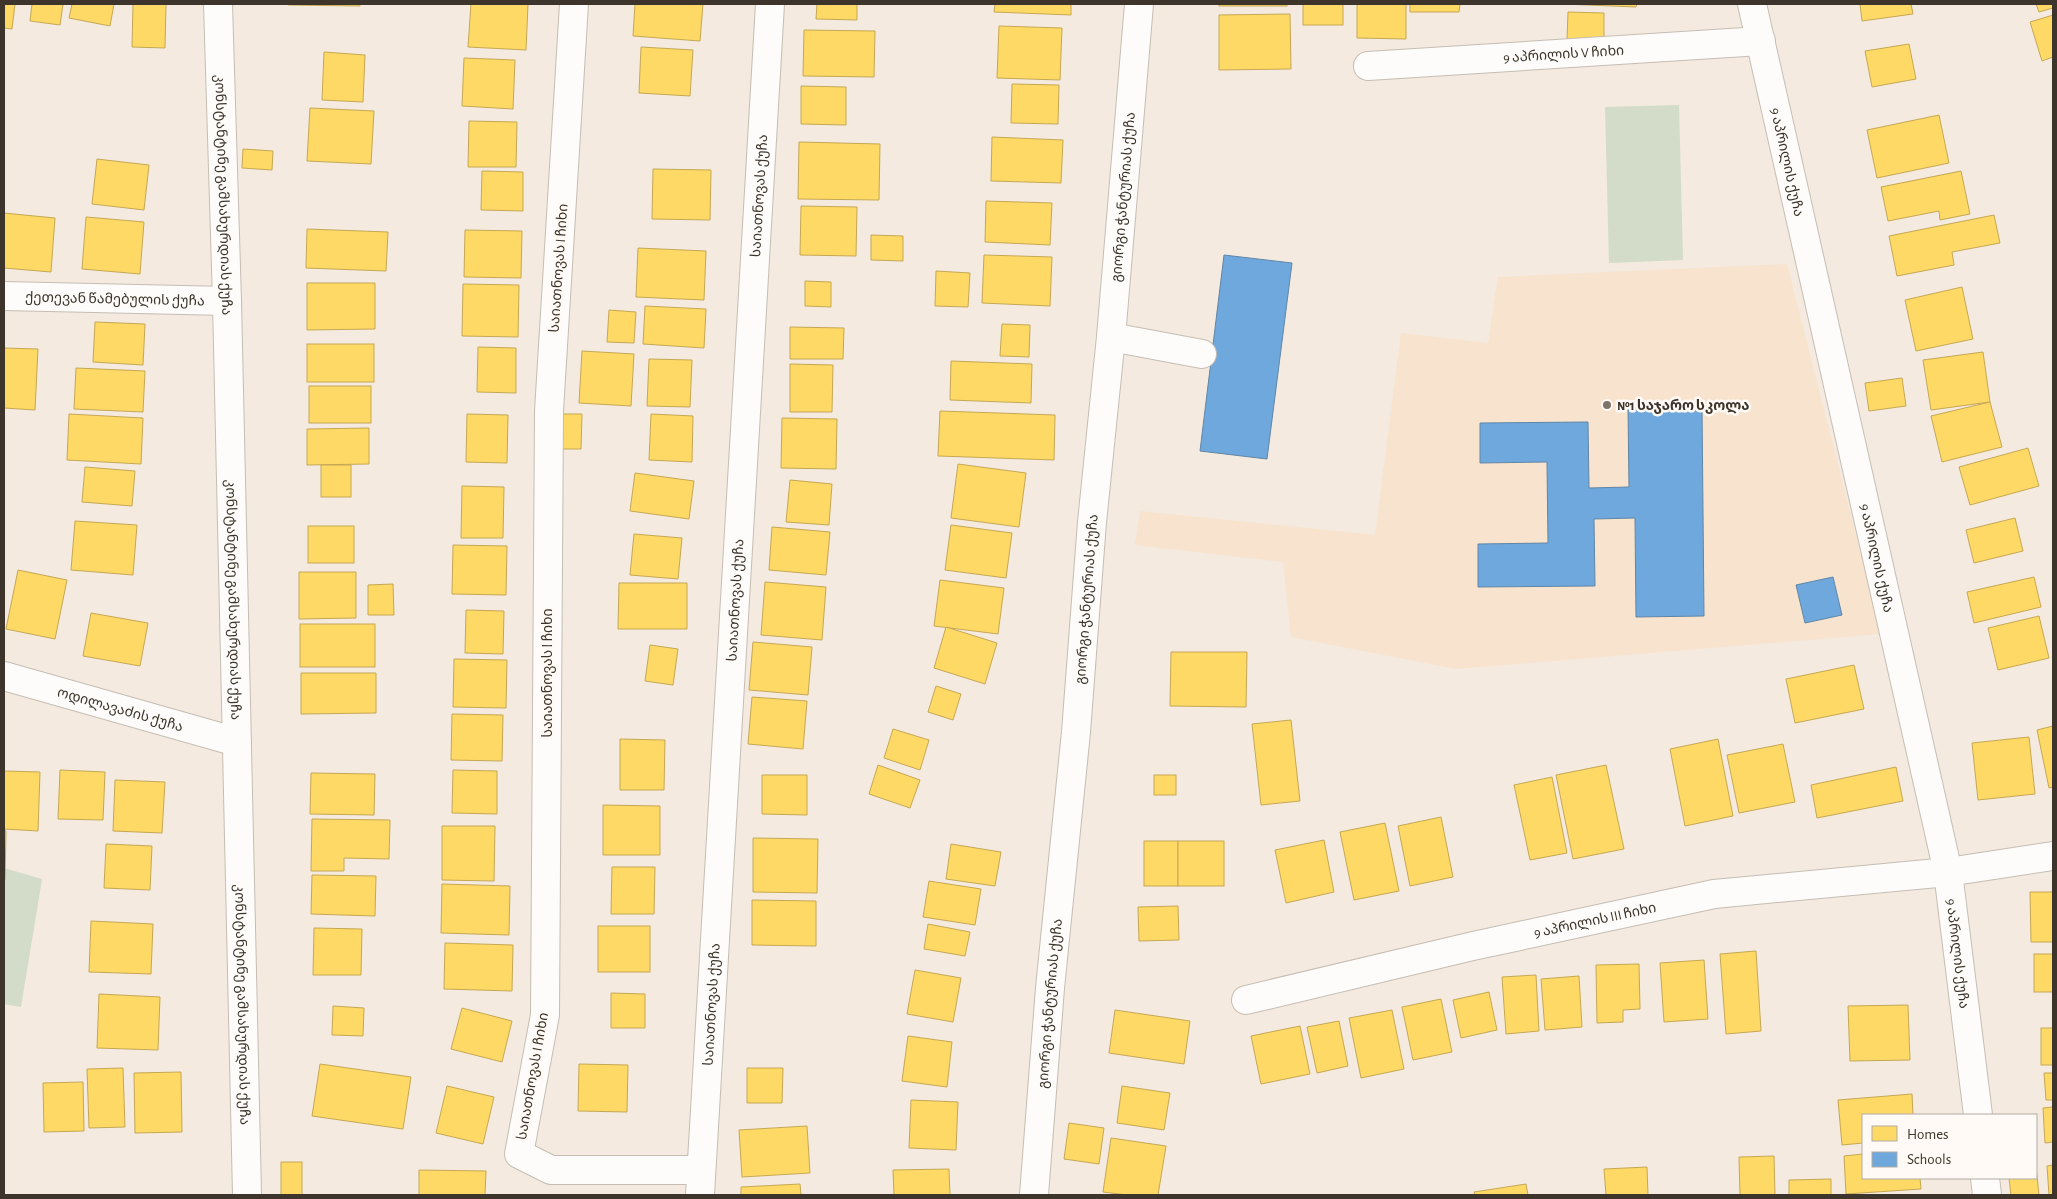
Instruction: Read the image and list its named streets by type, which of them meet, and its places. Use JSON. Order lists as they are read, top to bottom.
{
  "streets": {
    "street": [
      "9 აპრილის V ჩიხი",
      "9 აპრილის ქუჩა",
      "კონსტანტინე გამსახურდიას ქუჩა",
      "საიათნოვას ქუჩა",
      "გიორგი ჭანტურიას ქუჩა",
      "საიათნოვას I ჩიხი",
      "ქეთევან წამებულის ქუჩა",
      "ოდილავაძის ქუჩა",
      "9 აპრილის III ჩიხი"
    ]
  },
  "crossings": [
    ["9 აპრილის V ჩიხი", "9 აპრილის ქუჩა"],
    ["9 აპრილის ქუჩა", "9 აპრილის III ჩიხი"],
    ["კონსტანტინე გამსახურდიას ქუჩა", "ქეთევან წამებულის ქუჩა"],
    ["კონსტანტინე გამსახურდიას ქუჩა", "ოდილავაძის ქუჩა"],
    ["საიათნოვას ქუჩა", "საიათნოვას I ჩიხი"]
  ],
  "places": ["№1 საჯარო სკოლა"],
  "legend": ["Homes", "Schools"]
}
